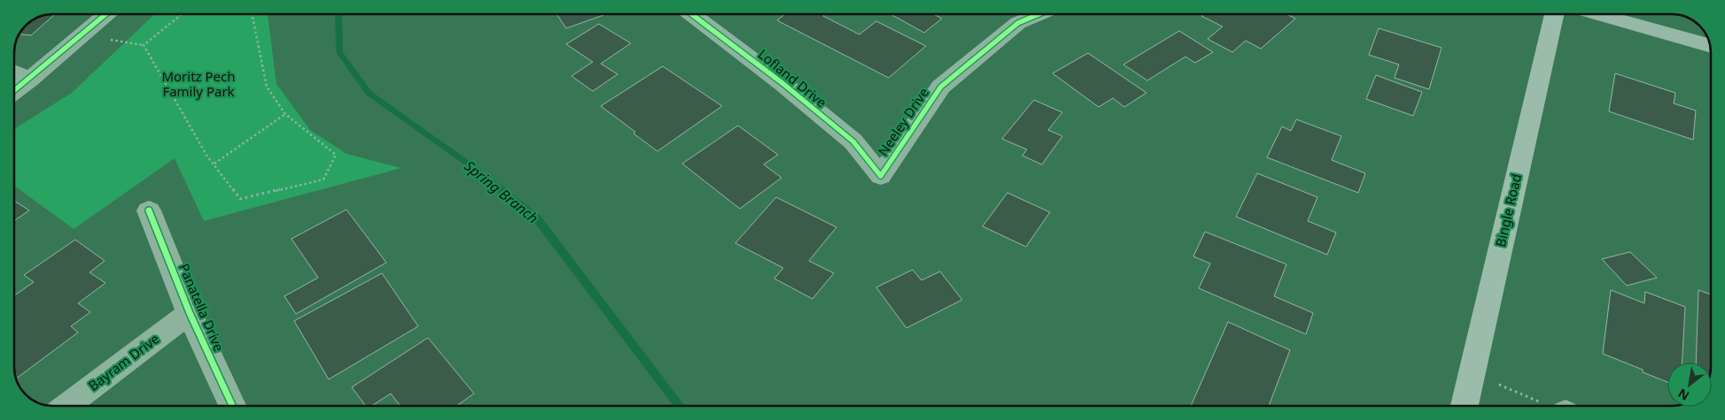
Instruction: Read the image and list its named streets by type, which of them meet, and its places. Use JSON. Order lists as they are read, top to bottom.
{
  "streets": {
    "main road": ["Bingle Road"],
    "street": [
      "Lofland Drive",
      "Neeley Drive",
      "Panatella Drive",
      "Bayram Drive"
    ]
  },
  "crossings": [
    ["Lofland Drive", "Neeley Drive"],
    ["Panatella Drive", "Bayram Drive"]
  ],
  "water": ["Spring Branch"],
  "parks": ["Moritz Pech Family Park"],
  "north": "bottom left"
}
